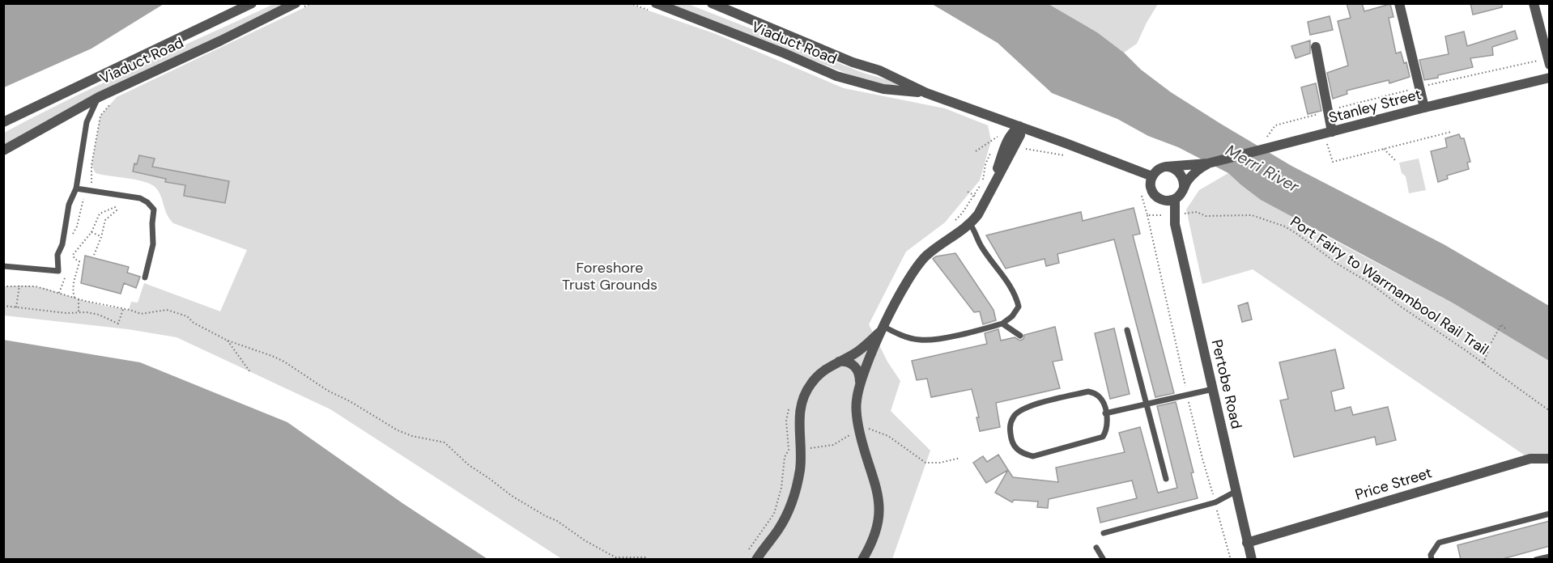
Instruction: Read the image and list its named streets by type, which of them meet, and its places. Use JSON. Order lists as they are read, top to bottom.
{
  "streets": {
    "street": [
      "Viaduct Road",
      "Stanley Street",
      "Pertobe Road",
      "Price Street"
    ],
    "path": ["Port Fairy to Warrnambool Rail Trail"]
  },
  "crossings": [
    ["Viaduct Road", "Stanley Street"],
    ["Viaduct Road", "Pertobe Road"],
    ["Stanley Street", "Pertobe Road"],
    ["Port Fairy to Warrnambool Rail Trail", "Pertobe Road"],
    ["Pertobe Road", "Price Street"]
  ],
  "water": ["Merri River"],
  "parks": ["Foreshore Trust Grounds"]
}
